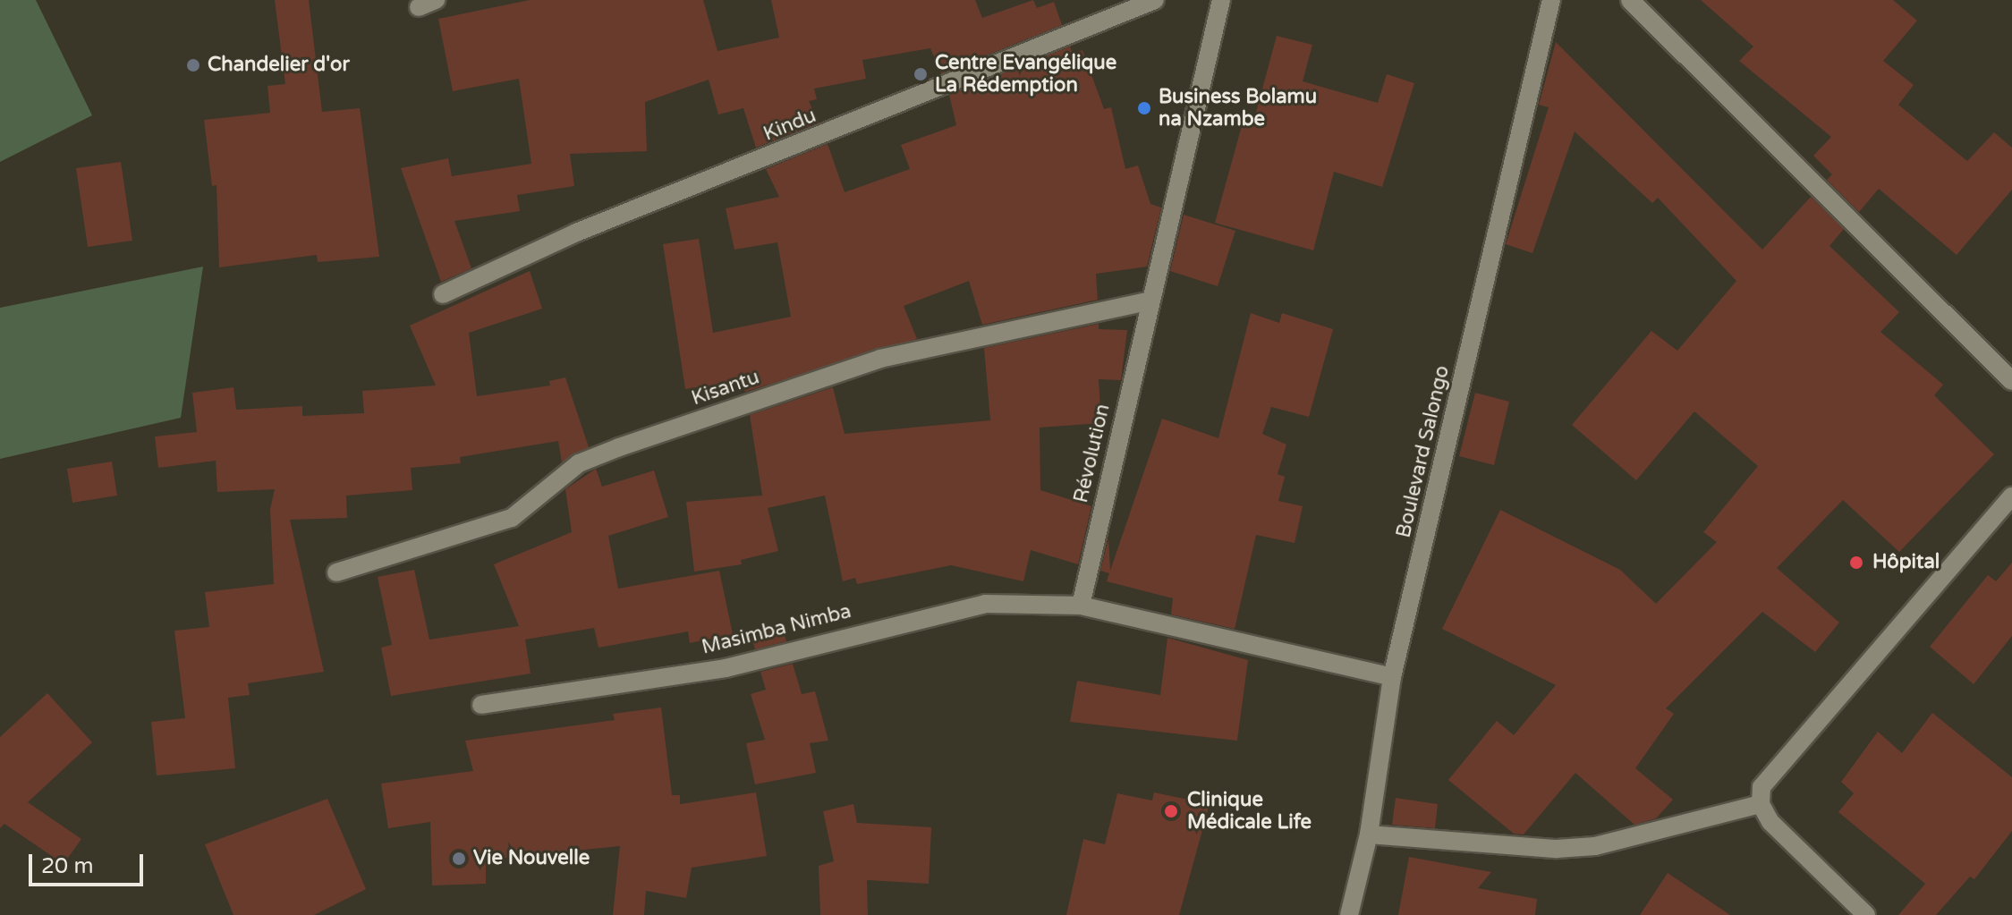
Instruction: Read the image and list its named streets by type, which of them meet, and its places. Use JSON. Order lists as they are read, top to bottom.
{
  "streets": {
    "street": [
      "Kindu",
      "Kisantu",
      "Boulevard Salongo",
      "Révolution",
      "Masimba Nimba"
    ]
  },
  "crossings": [
    ["Kisantu", "Révolution"],
    ["Révolution", "Masimba Nimba"]
  ],
  "places": [
    "Chandelier d'or",
    "Centre Evangélique La Rédemption",
    "Business Bolamu na Nzambe",
    "Hôpital",
    "Clinique Médicale Life",
    "Vie Nouvelle"
  ],
  "scale_bar": "20 m"
}
